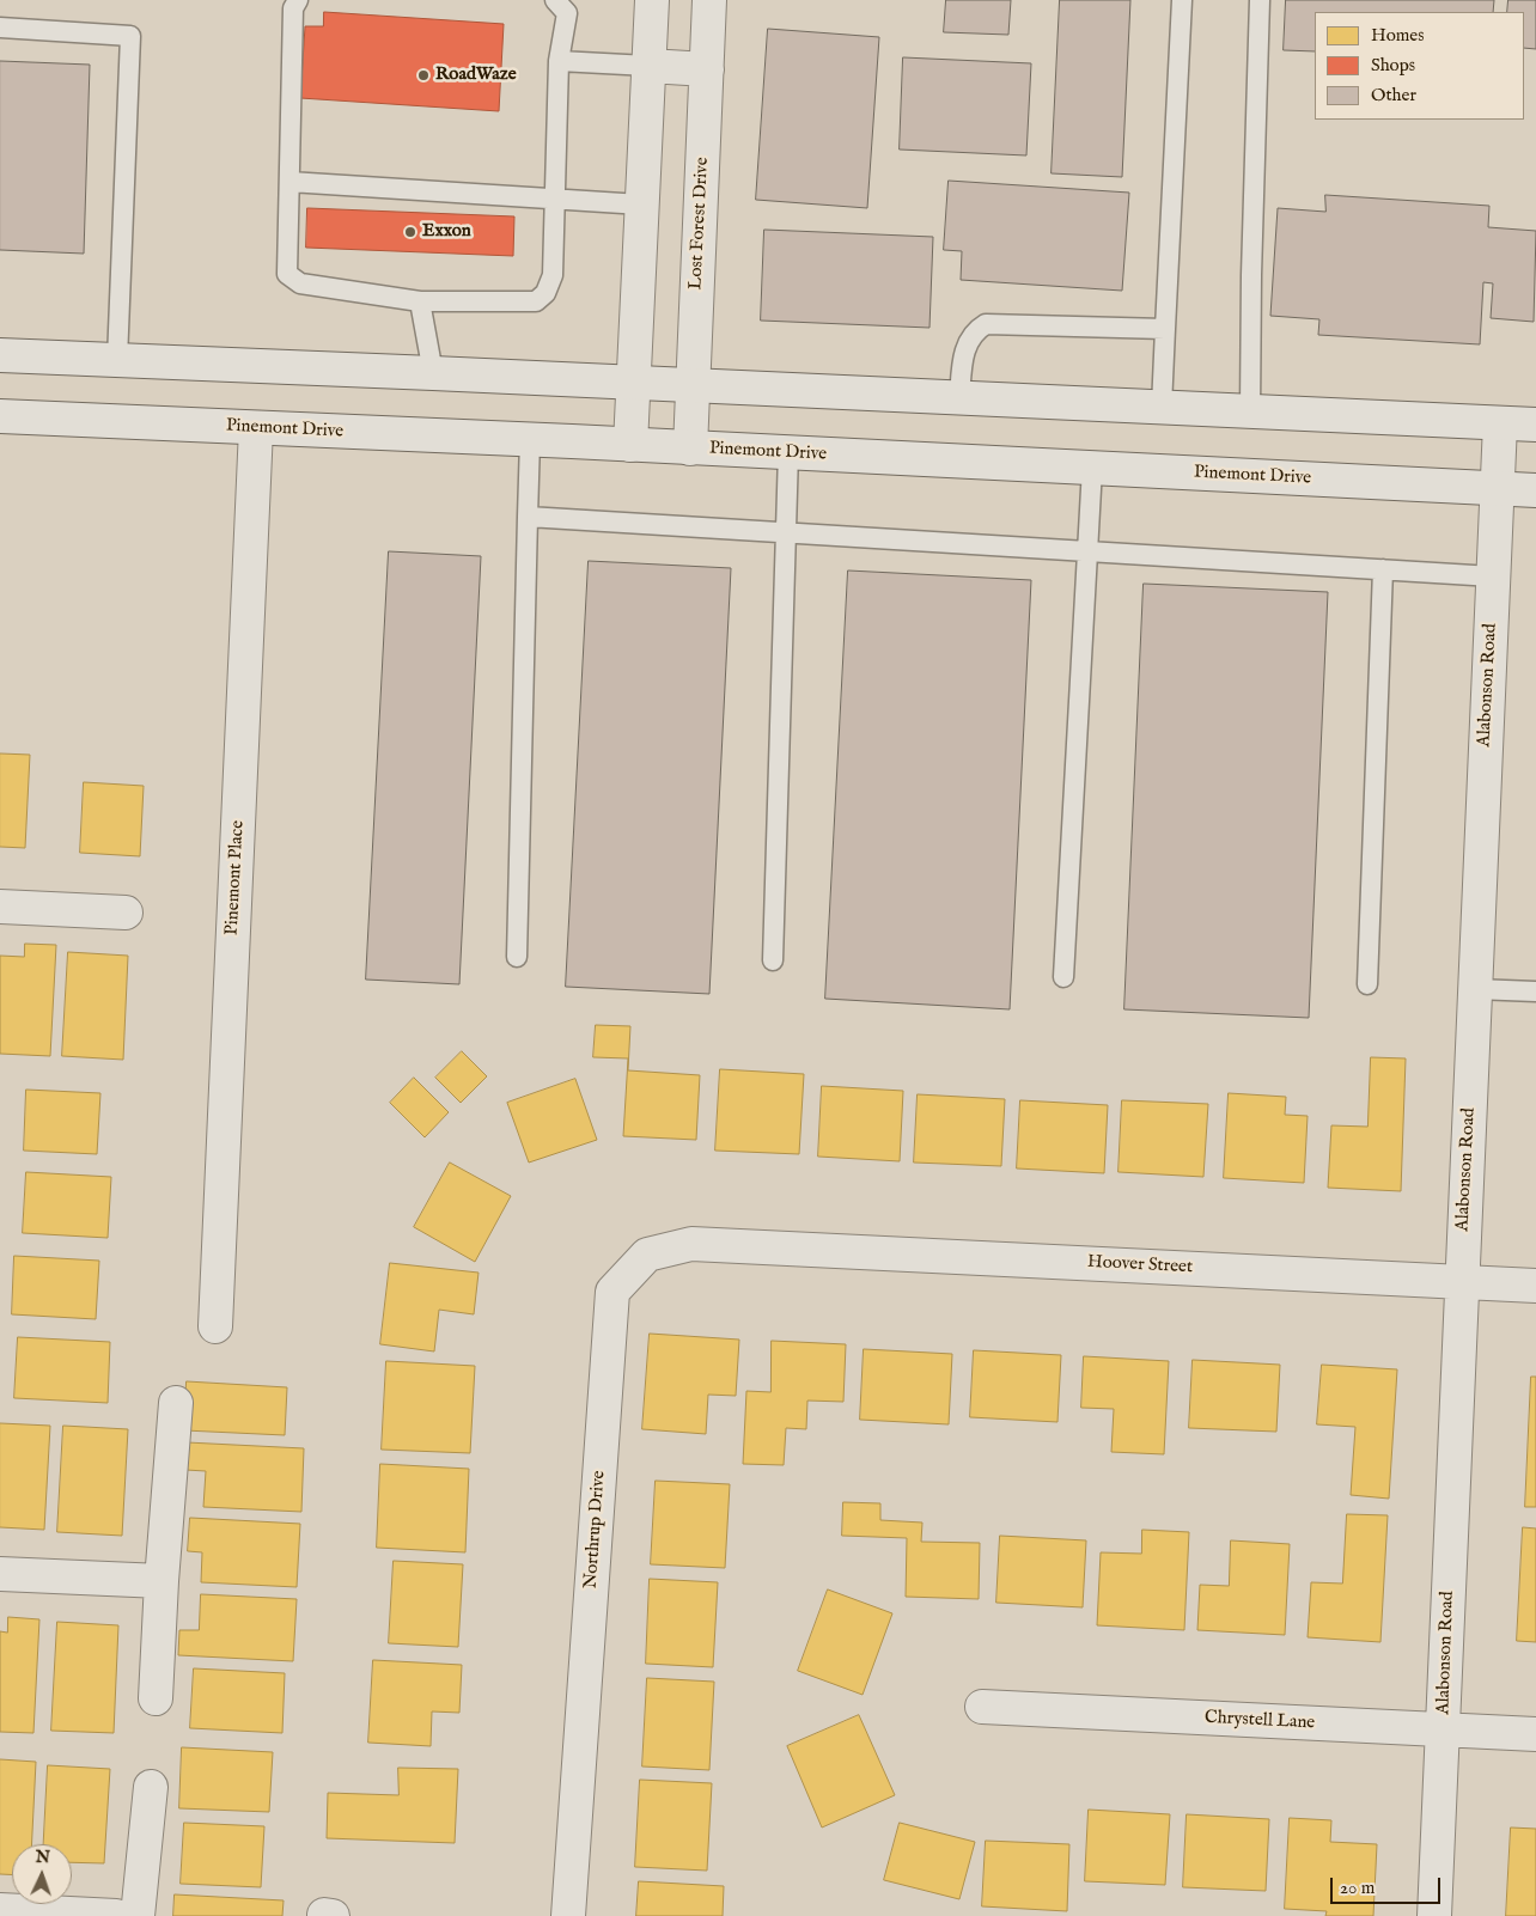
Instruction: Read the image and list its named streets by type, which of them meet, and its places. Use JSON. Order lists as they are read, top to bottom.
{
  "streets": {
    "street": [
      "Lost Forest Drive",
      "Pinemont Drive",
      "Alabonson Road",
      "Pinemont Place",
      "Hoover Street",
      "Northrup Drive",
      "Chrystell Lane"
    ]
  },
  "crossings": [
    ["Lost Forest Drive", "Pinemont Drive"],
    ["Pinemont Drive", "Alabonson Road"],
    ["Pinemont Drive", "Pinemont Place"],
    ["Alabonson Road", "Hoover Street"],
    ["Alabonson Road", "Chrystell Lane"],
    ["Hoover Street", "Northrup Drive"]
  ],
  "places": ["RoadWaze", "Exxon"],
  "legend": ["Homes", "Shops", "Other"],
  "scale_bar": "20 m",
  "north": "top"
}
